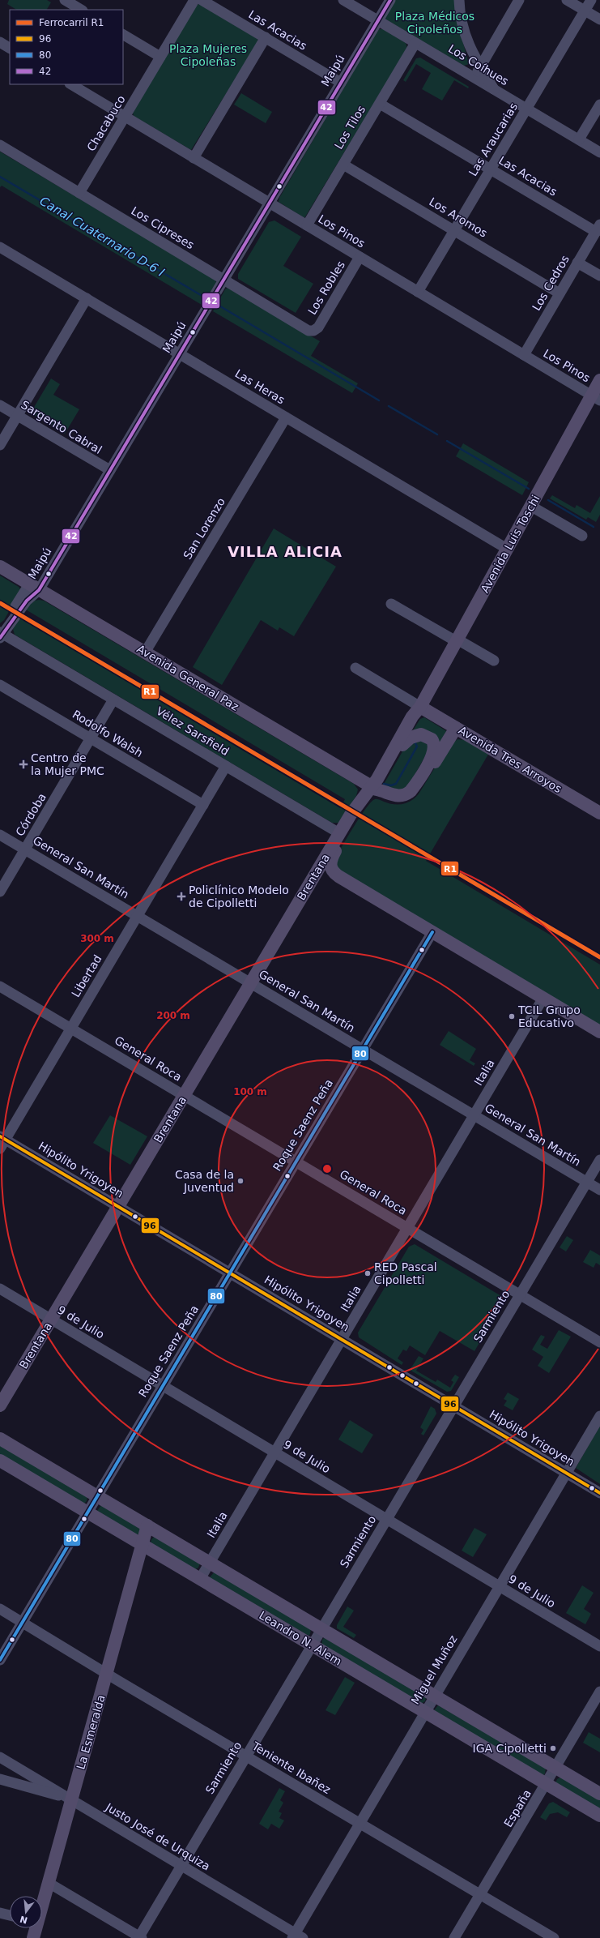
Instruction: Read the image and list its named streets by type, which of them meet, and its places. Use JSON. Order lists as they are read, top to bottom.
{
  "streets": {
    "main road": [
      "Avenida Luis Toschi",
      "Avenida General Paz",
      "Avenida Tres Arroyos",
      "Brentana",
      "Leandro N. Alem",
      "La Esmeralda"
    ],
    "street": [
      "Las Acacias",
      "Los Coíhues",
      "Maipú",
      "Chacabuco",
      "Los Tilos",
      "Las Araucarias",
      "Los Aromos",
      "Los Cipreses",
      "Los Pinos",
      "Los Cedros",
      "Los Robles",
      "Las Heras",
      "Sargento Cabral",
      "San Lorenzo",
      "Vélez Sarsfield",
      "Rodolfo Walsh",
      "Córdoba",
      "General San Martín",
      "Libertad",
      "General Roca",
      "Italia",
      "Roque Saenz Peña",
      "Hipólito Yrigoyen",
      "Sarmiento",
      "9 de Julio",
      "Miguel Muñoz",
      "Teniente Ibañez",
      "España",
      "Justo José de Urquiza"
    ]
  },
  "crossings": [
    ["Las Acacias", "Maipú"],
    ["Las Acacias", "Los Tilos"],
    ["Las Acacias", "Las Araucarias"],
    ["Las Acacias", "Los Cedros"],
    ["Los Coíhues", "Maipú"],
    ["Los Coíhues", "Los Tilos"],
    ["Los Coíhues", "Las Araucarias"],
    ["Maipú", "Los Cipreses"],
    ["Maipú", "Los Pinos"],
    ["Maipú", "Las Heras"],
    ["Maipú", "Sargento Cabral"],
    ["Maipú", "Avenida General Paz"],
    ["Maipú", "Vélez Sarsfield"],
    ["Chacabuco", "Los Cipreses"],
    ["Chacabuco", "Los Pinos"],
    ["Los Tilos", "Los Aromos"],
    ["Los Tilos", "Los Pinos"],
    ["Las Araucarias", "Los Aromos"],
    ["Las Araucarias", "Los Pinos"],
    ["Los Aromos", "Los Cedros"],
    ["Los Cipreses", "Los Robles"],
    ["Los Pinos", "Los Cedros"],
    ["Los Pinos", "Los Robles"],
    ["Los Pinos", "Avenida Luis Toschi"],
    ["Las Heras", "San Lorenzo"],
    ["Las Heras", "Avenida Luis Toschi"],
    ["San Lorenzo", "Avenida General Paz"],
    ["Avenida Luis Toschi", "Avenida General Paz"],
    ["Avenida Luis Toschi", "Vélez Sarsfield"],
    ["Avenida Luis Toschi", "Avenida Tres Arroyos"],
    ["Avenida Luis Toschi", "Brentana"],
    ["Vélez Sarsfield", "Córdoba"],
    ["Vélez Sarsfield", "Brentana"],
    ["Vélez Sarsfield", "Libertad"],
    ["Rodolfo Walsh", "Córdoba"],
    ["Rodolfo Walsh", "Libertad"],
    ["Córdoba", "General San Martín"],
    ["General San Martín", "Brentana"],
    ["General San Martín", "Libertad"],
    ["General San Martín", "Italia"],
    ["General San Martín", "Roque Saenz Peña"],
    ["General San Martín", "Sarmiento"],
    ["Brentana", "General Roca"],
    ["Brentana", "Hipólito Yrigoyen"],
    ["Brentana", "9 de Julio"],
    ["Libertad", "General Roca"],
    ["Libertad", "Hipólito Yrigoyen"],
    ["General Roca", "Italia"],
    ["General Roca", "Roque Saenz Peña"],
    ["General Roca", "Sarmiento"],
    ["Italia", "Hipólito Yrigoyen"],
    ["Italia", "9 de Julio"],
    ["Italia", "Leandro N. Alem"],
    ["Roque Saenz Peña", "Hipólito Yrigoyen"],
    ["Roque Saenz Peña", "9 de Julio"],
    ["Roque Saenz Peña", "Leandro N. Alem"],
    ["Roque Saenz Peña", "Teniente Ibañez"],
    ["Hipólito Yrigoyen", "Sarmiento"],
    ["Hipólito Yrigoyen", "Miguel Muñoz"],
    ["Sarmiento", "9 de Julio"],
    ["Sarmiento", "Leandro N. Alem"],
    ["Sarmiento", "Teniente Ibañez"],
    ["Sarmiento", "Justo José de Urquiza"],
    ["9 de Julio", "Miguel Muñoz"],
    ["Leandro N. Alem", "Miguel Muñoz"],
    ["Leandro N. Alem", "La Esmeralda"],
    ["Leandro N. Alem", "España"],
    ["Miguel Muñoz", "Teniente Ibañez"],
    ["Miguel Muñoz", "Justo José de Urquiza"],
    ["La Esmeralda", "Teniente Ibañez"],
    ["La Esmeralda", "Justo José de Urquiza"],
    ["Teniente Ibañez", "España"]
  ],
  "districts": ["VILLA ALICIA"],
  "water": ["Canal Cuaternario D-6 I"],
  "parks": ["Plaza Médicos Cipoleños", "Plaza Mujeres Cipoleñas"],
  "places": {
    "health": ["Centro de la Mujer PMC", "Policlínico Modelo de Cipolletti"],
    "other": [
      "TCIL Grupo Educativo",
      "Casa de la Juventud",
      "RED Pascal Cipolletti",
      "IGA Cipolletti"
    ]
  },
  "lines": [
    "transit line 42",
    "rail line R1",
    "transit line 80",
    "transit line 96"
  ],
  "legend": [
    "Ferrocarril R1",
    "96",
    "80",
    "42"
  ],
  "north": "bottom",
  "rings": ["300 m", "200 m", "100 m"]
}
